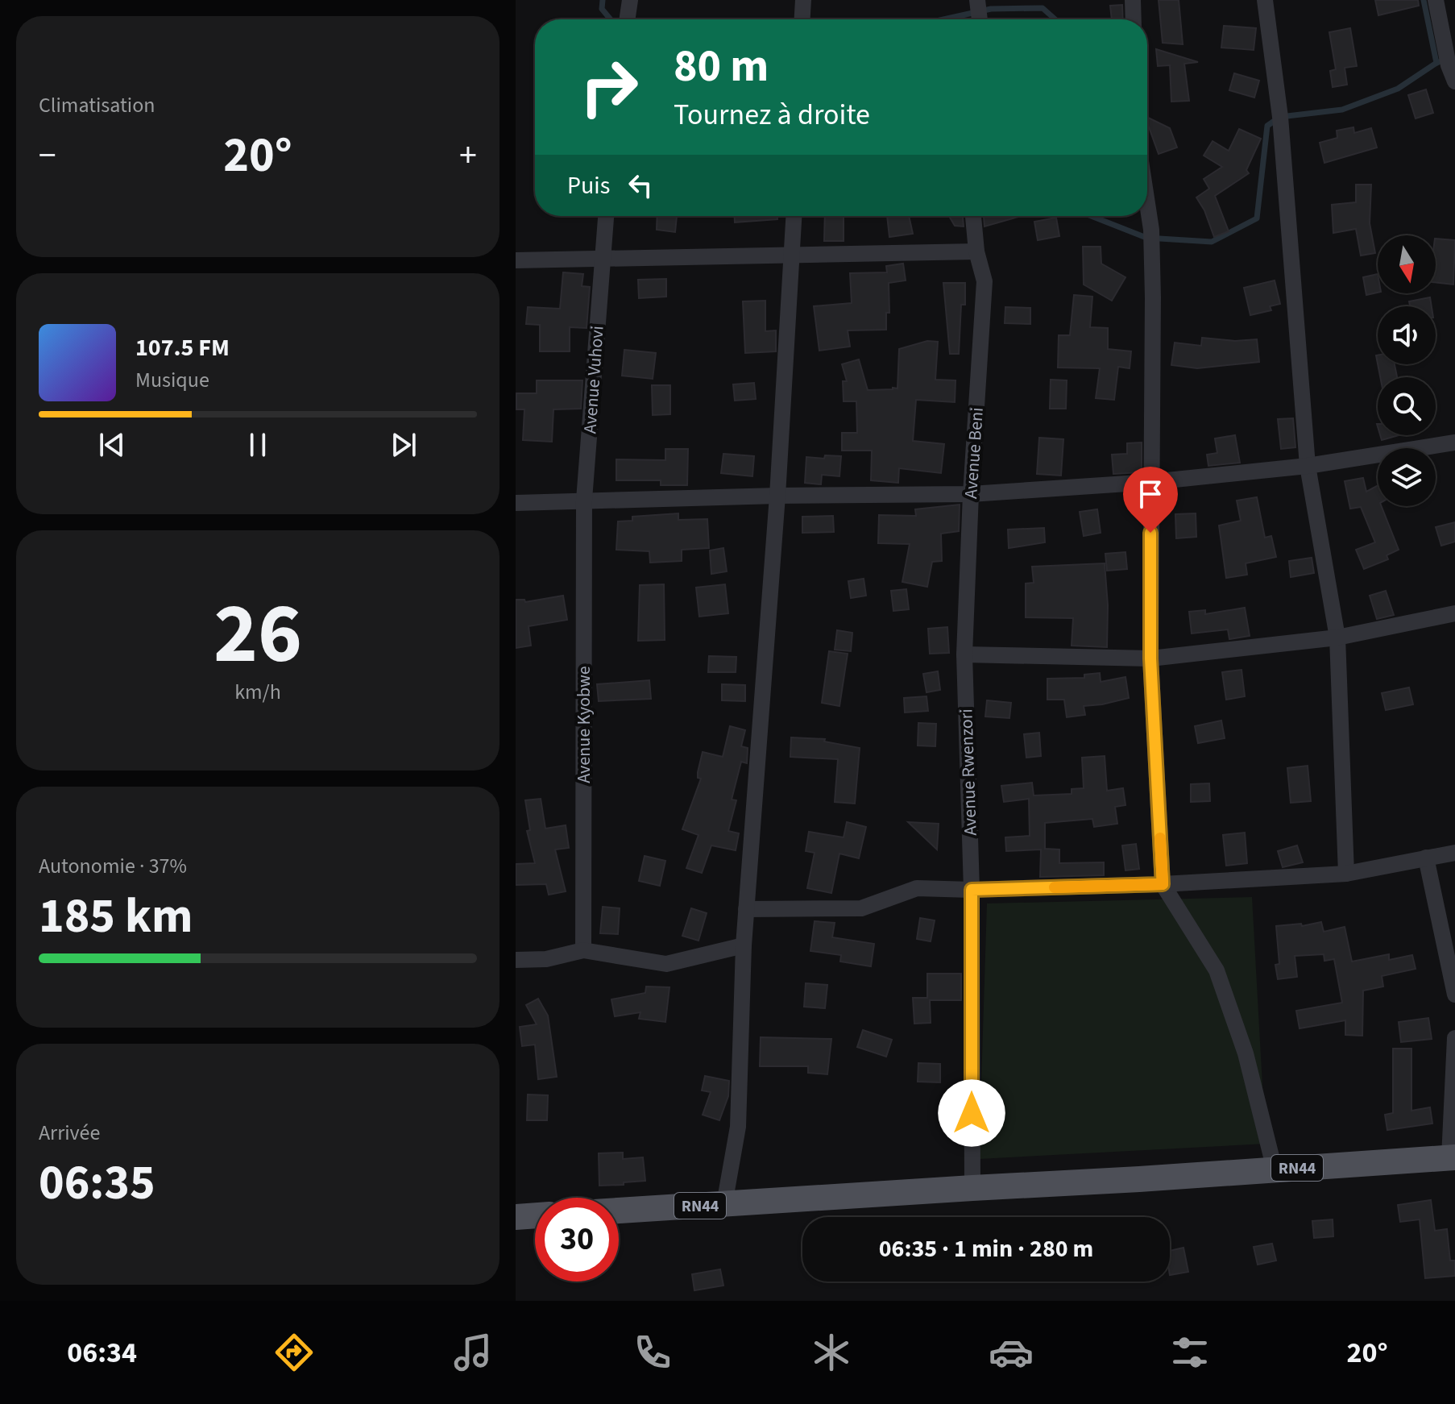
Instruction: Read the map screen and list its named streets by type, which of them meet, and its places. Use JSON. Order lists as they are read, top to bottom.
{
  "streets": {
    "main road": ["RN44"],
    "street": [
      "Avenue Vuhovi",
      "Avenue Beni",
      "Avenue Kyobwe",
      "Avenue Rwenzori"
    ]
  },
  "crossings": [
    ["Avenue Vuhovi", "Avenue Kyobwe"],
    ["Avenue Beni", "Avenue Rwenzori"],
    ["Avenue Rwenzori", "RN44"]
  ],
  "north": "bottom",
  "page": {
    "tile": [
      "Climatisation",
      ["26", "km/h"],
      ["Autonomie · 37%", "185 km"],
      ["Arrivée", "06:35"]
    ],
    "turn": ["80 m", "Tournez à droite"],
    "heat": ["−", "20°", "+"],
    "then": "Puis",
    "song": ["107.5 FM", "Musique"],
    "limit": "30",
    "trip": "06:35 · 1 min · 280 m",
    "tabs": ["06:34", "20°"]
  }
}
